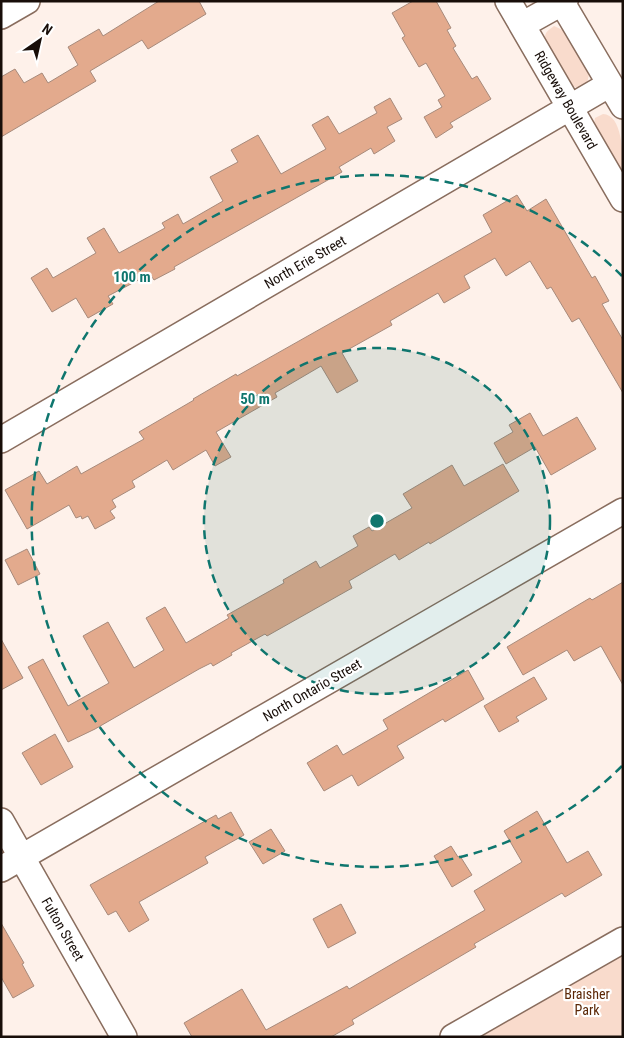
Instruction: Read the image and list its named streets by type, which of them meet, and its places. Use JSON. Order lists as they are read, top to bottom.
{
  "streets": {
    "street": [
      "Ridgeway Boulevard",
      "North Erie Street",
      "North Ontario Street",
      "Fulton Street"
    ]
  },
  "crossings": [
    ["Ridgeway Boulevard", "North Erie Street"],
    ["North Ontario Street", "Fulton Street"]
  ],
  "parks": ["Braisher Park"],
  "north": "top right",
  "rings": ["100 m", "50 m"]
}
